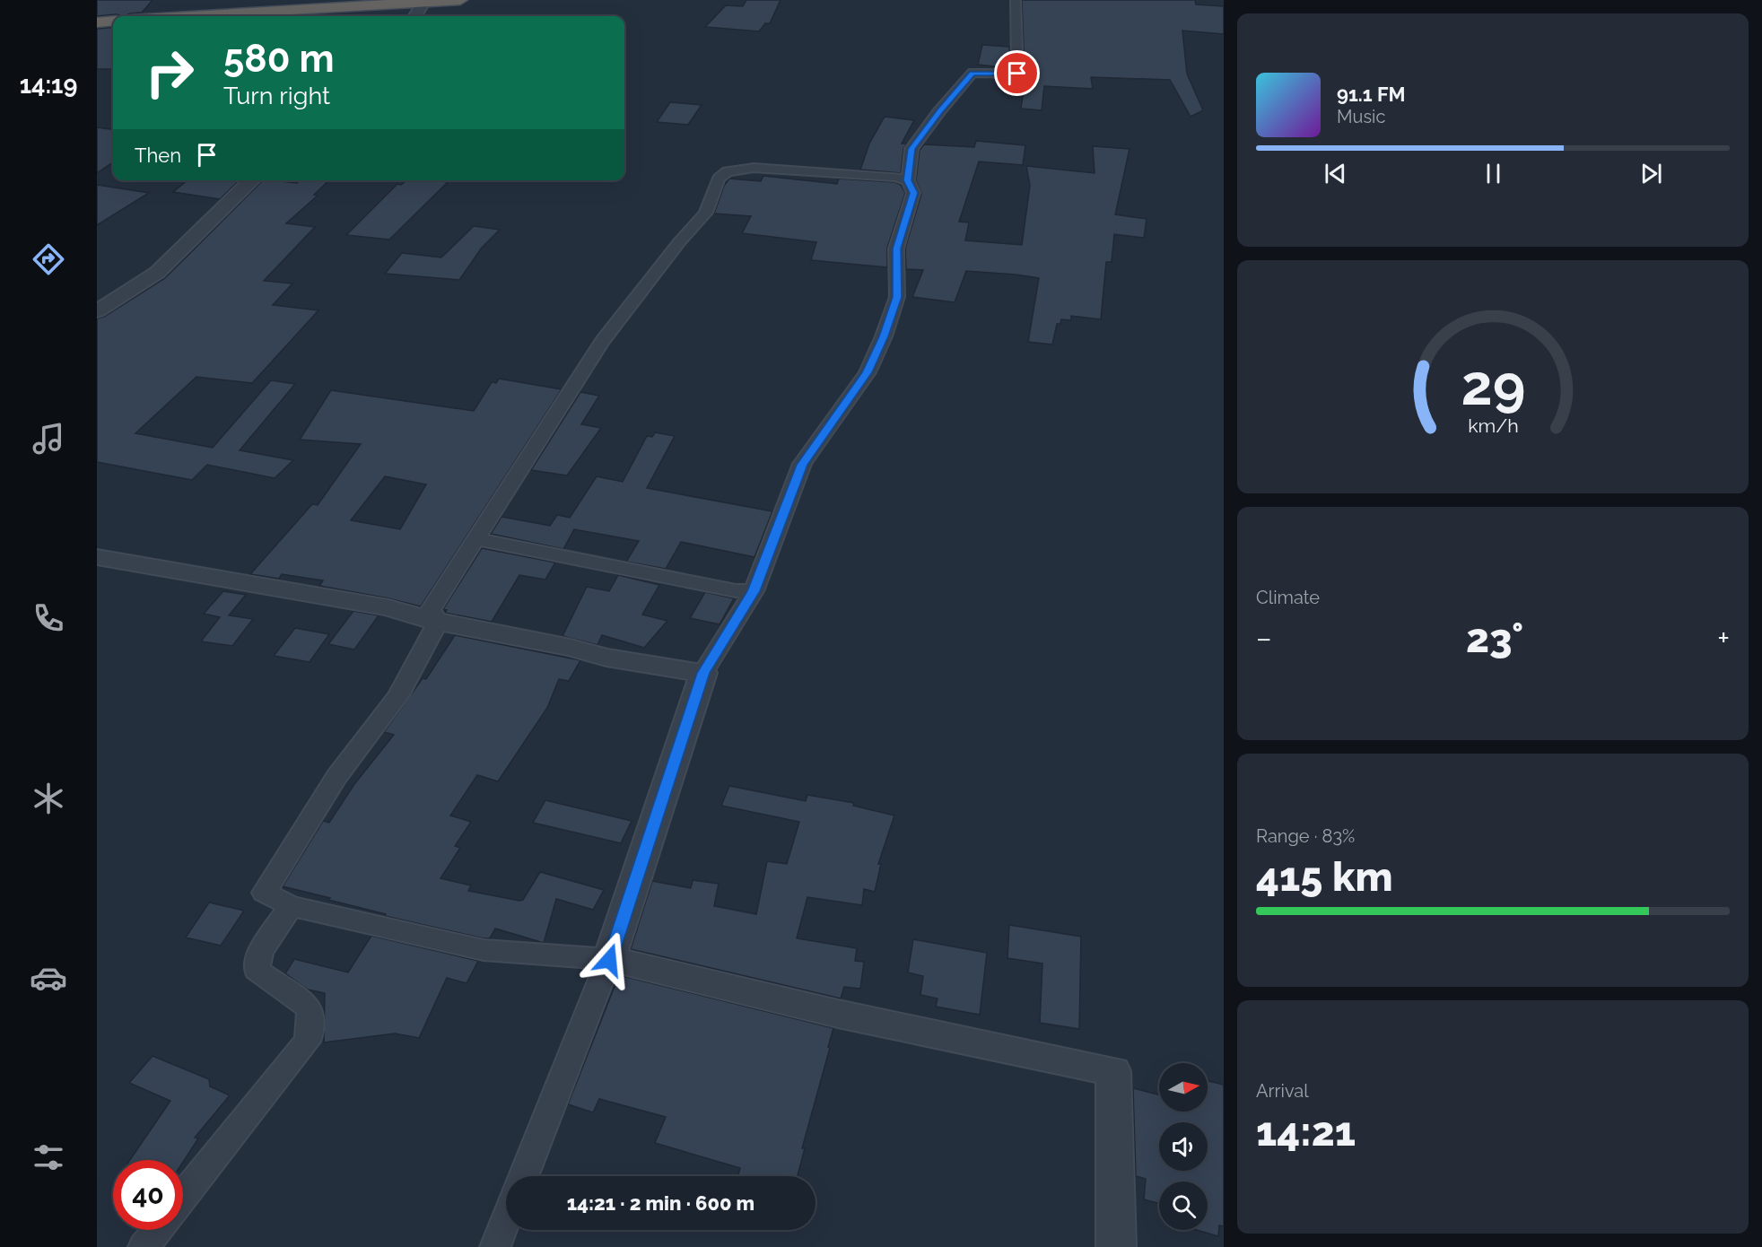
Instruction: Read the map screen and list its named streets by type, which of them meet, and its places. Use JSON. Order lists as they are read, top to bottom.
{
  "north": "right",
  "page": {
    "tabs": "14:19",
    "turn": ["580 m", "Turn right"],
    "song": ["91.1 FM", "Music"],
    "then": "Then",
    "tile": [
      "Climate",
      ["Range · 83%", "415 km"],
      ["Arrival", "14:21"]
    ],
    "heat": ["−", "23°", "+"],
    "limit": "40",
    "trip": "14:21 · 2 min · 600 m",
    "gauge": ["29", "km/h"]
  }
}
